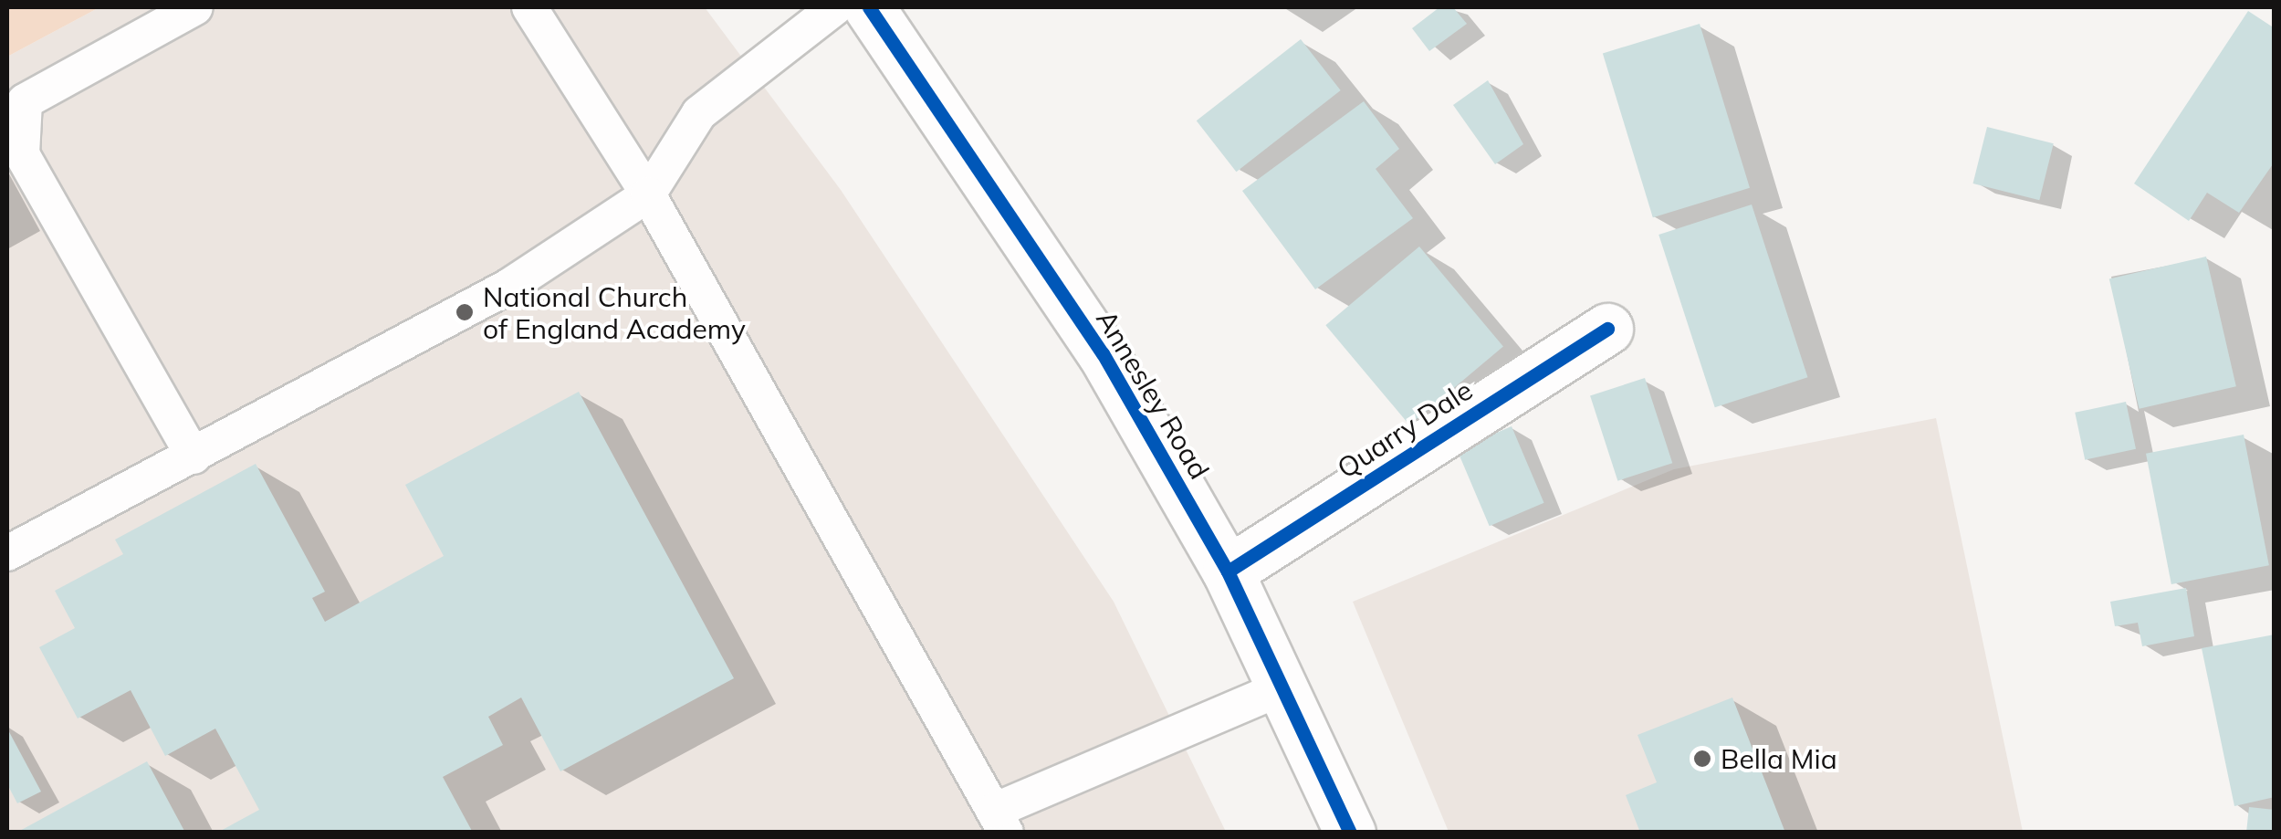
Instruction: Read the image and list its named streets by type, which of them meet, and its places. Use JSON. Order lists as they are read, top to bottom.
{
  "streets": {
    "street": ["Annesley Road", "Quarry Dale"]
  },
  "crossings": [
    ["Annesley Road", "Quarry Dale"]
  ],
  "places": ["National Church of England Academy", "Bella Mia"]
}
